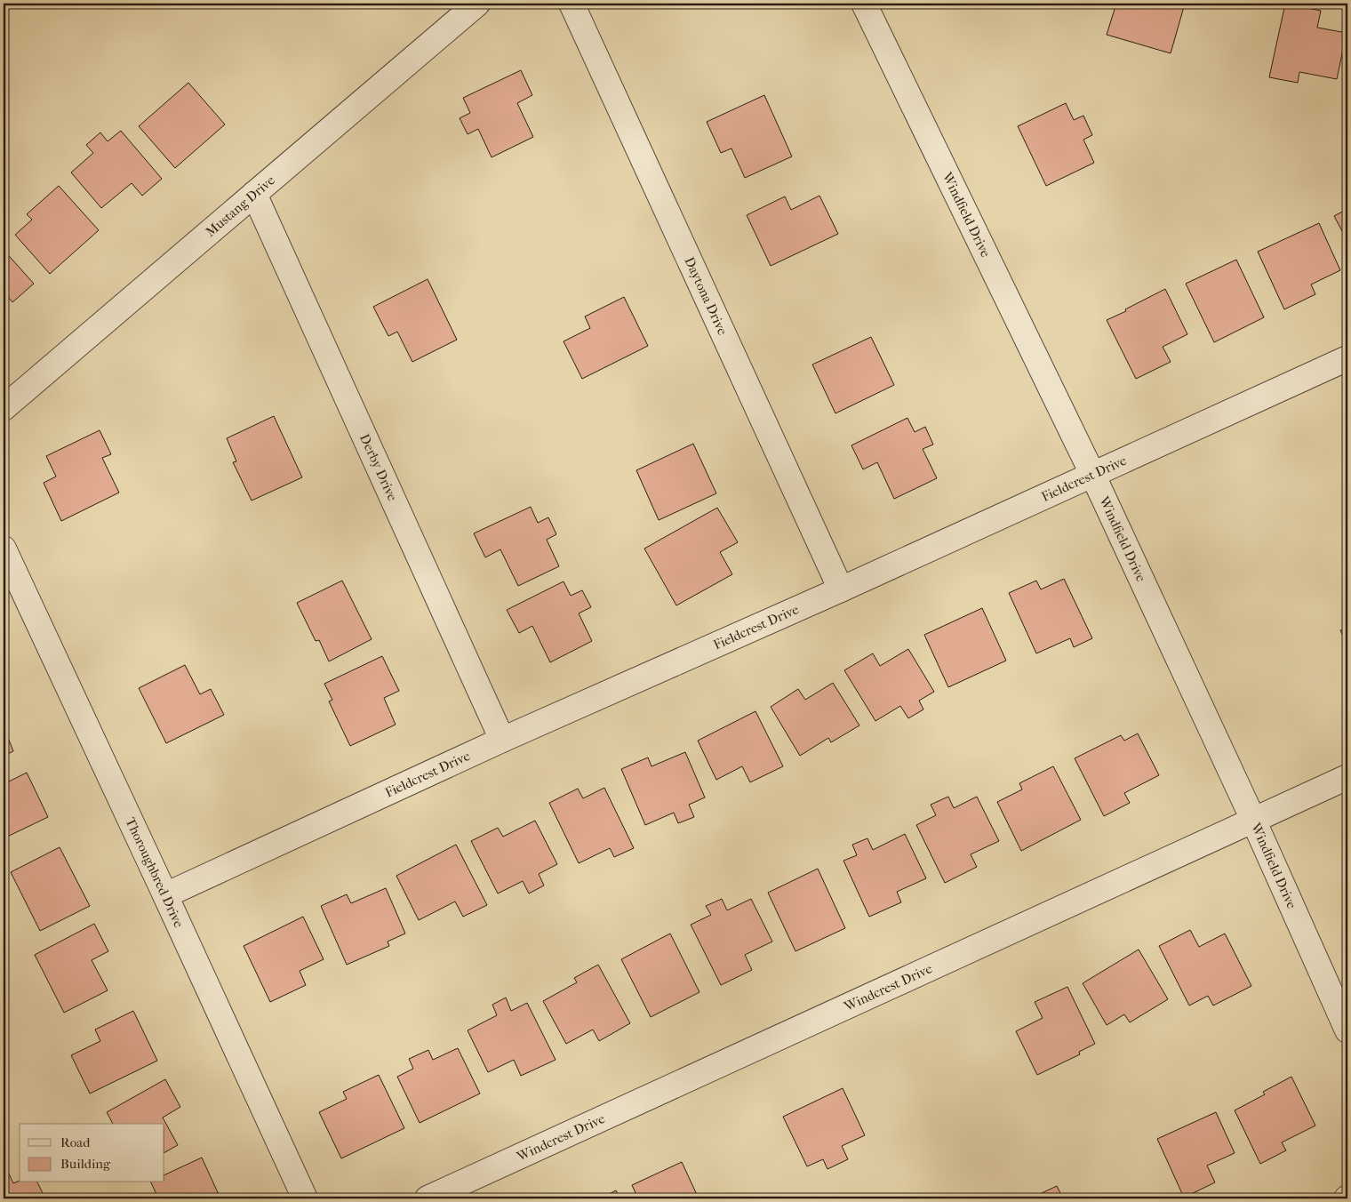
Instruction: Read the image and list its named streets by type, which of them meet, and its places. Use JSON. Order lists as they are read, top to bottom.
{
  "streets": {
    "street": [
      "Mustang Drive",
      "Windfield Drive",
      "Daytona Drive",
      "Derby Drive",
      "Fieldcrest Drive",
      "Thoroughbred Drive",
      "Windcrest Drive"
    ]
  },
  "crossings": [
    ["Mustang Drive", "Derby Drive"],
    ["Windfield Drive", "Fieldcrest Drive"],
    ["Windfield Drive", "Windcrest Drive"],
    ["Daytona Drive", "Fieldcrest Drive"],
    ["Derby Drive", "Fieldcrest Drive"],
    ["Fieldcrest Drive", "Thoroughbred Drive"]
  ],
  "legend": ["Road", "Building"]
}
